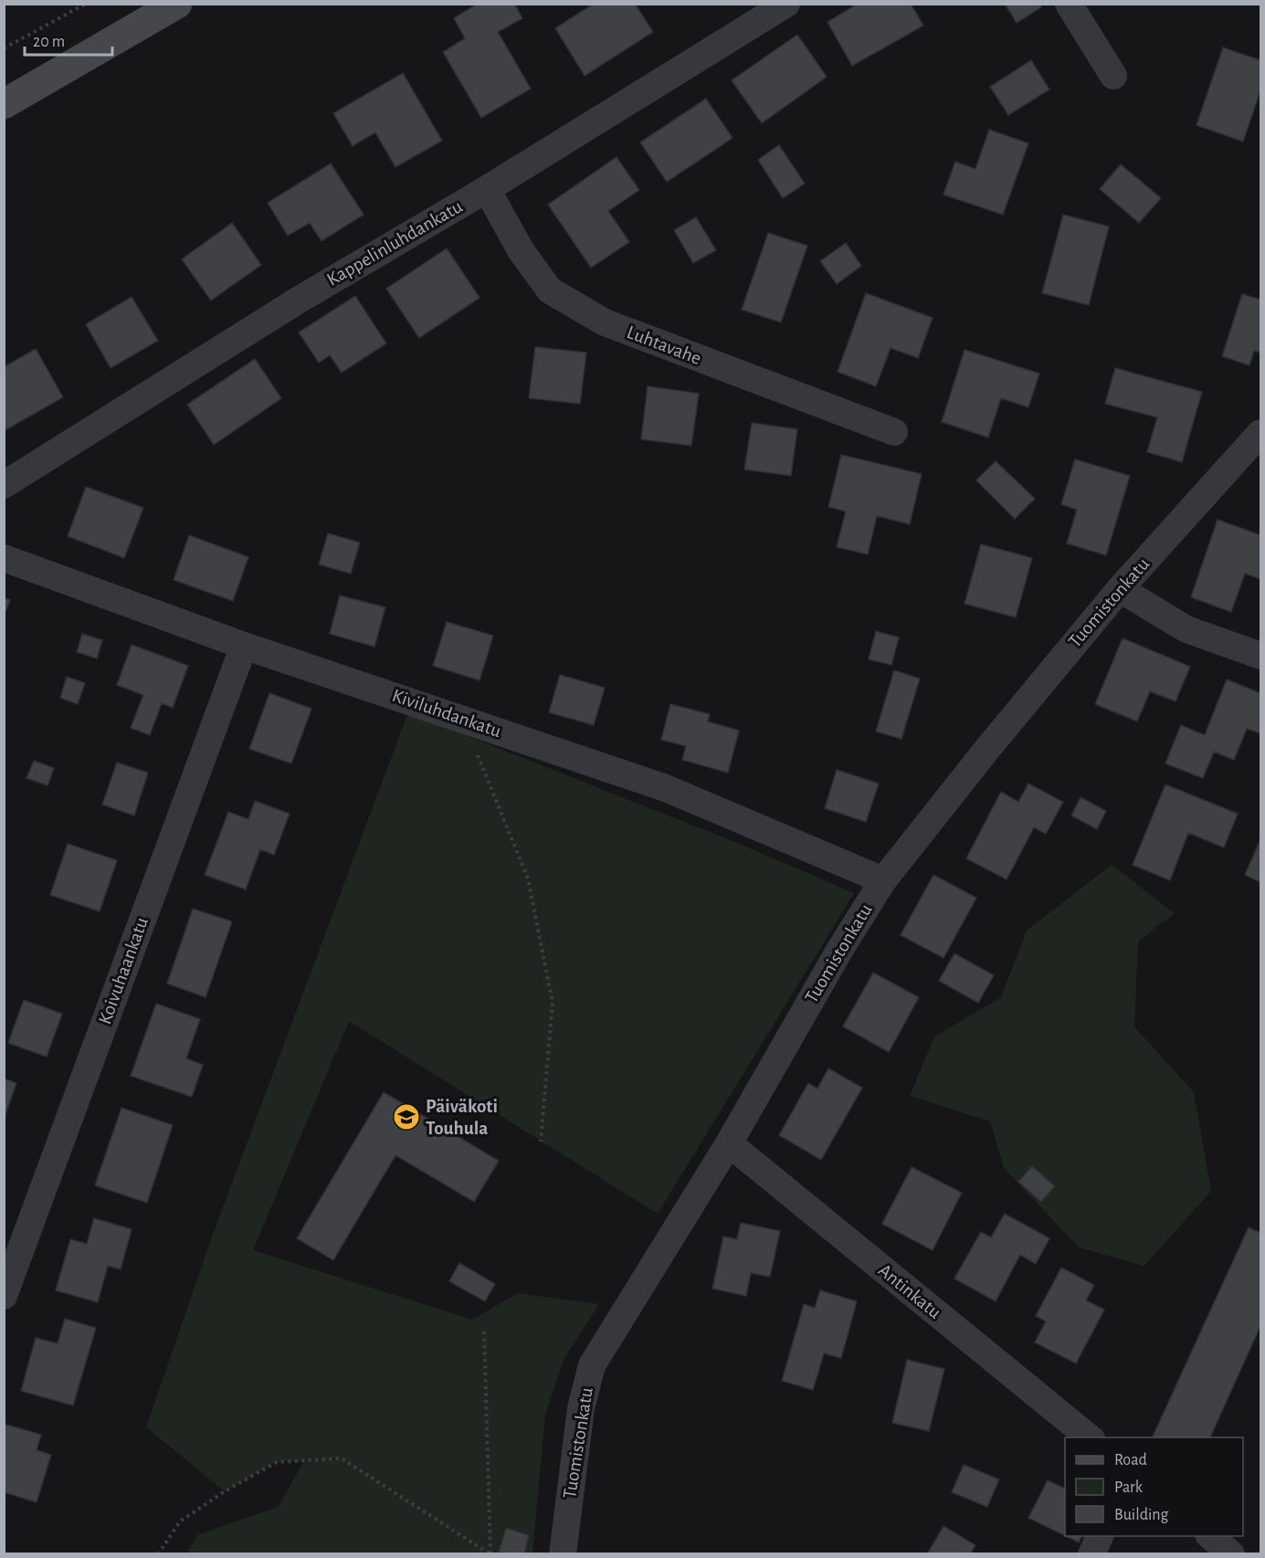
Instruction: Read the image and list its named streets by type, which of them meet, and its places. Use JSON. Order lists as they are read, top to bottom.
{
  "streets": {
    "street": [
      "Kappelinluhdankatu",
      "Luhtavahe",
      "Tuomistonkatu",
      "Kiviluhdankatu",
      "Koivuhaankatu",
      "Antinkatu"
    ]
  },
  "crossings": [
    ["Kappelinluhdankatu", "Luhtavahe"],
    ["Tuomistonkatu", "Kiviluhdankatu"],
    ["Tuomistonkatu", "Antinkatu"],
    ["Kiviluhdankatu", "Koivuhaankatu"]
  ],
  "places": {
    "school or university": ["Päiväkoti Touhula"]
  },
  "legend": ["Road", "Park", "Building"],
  "scale_bar": "20 m"
}
